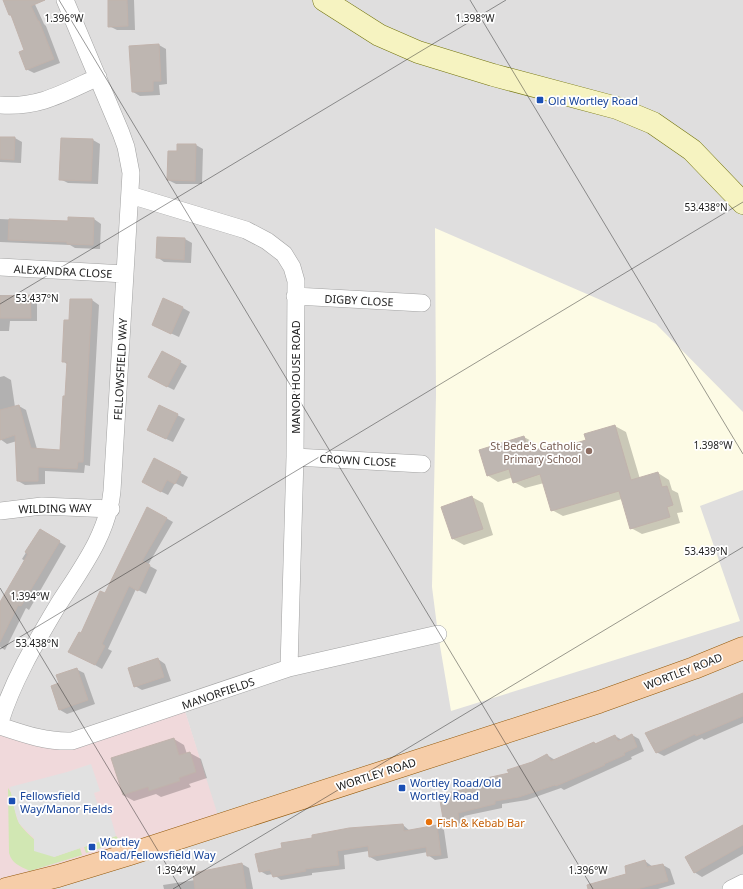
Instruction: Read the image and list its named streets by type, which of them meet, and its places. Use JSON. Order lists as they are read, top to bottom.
{
  "streets": {
    "main road": ["WORTLEY ROAD"],
    "street": [
      "ALEXANDRA CLOSE",
      "DIGBY CLOSE",
      "FELLOWSFIELD WAY",
      "MANOR HOUSE ROAD",
      "CROWN CLOSE",
      "WILDING WAY",
      "MANORFIELDS"
    ]
  },
  "crossings": [
    ["ALEXANDRA CLOSE", "FELLOWSFIELD WAY"],
    ["DIGBY CLOSE", "MANOR HOUSE ROAD"],
    ["FELLOWSFIELD WAY", "MANOR HOUSE ROAD"],
    ["FELLOWSFIELD WAY", "WILDING WAY"],
    ["MANOR HOUSE ROAD", "CROWN CLOSE"],
    ["MANOR HOUSE ROAD", "MANORFIELDS"]
  ],
  "places": {
    "transit": [
      "Old Wortley Road",
      "Wortley Road/Old Wortley Road",
      "Fellowsfield Way/Manor Fields",
      "Wortley Road/Fellowsfield Way"
    ],
    "other": ["St Bede's Catholic Primary School", "Fish & Kebab Bar"]
  },
  "coordinates": [
    "1.396°W",
    "1.398°W",
    "53.438°N",
    "53.437°N",
    "53.439°N",
    "1.394°W"
  ]
}
